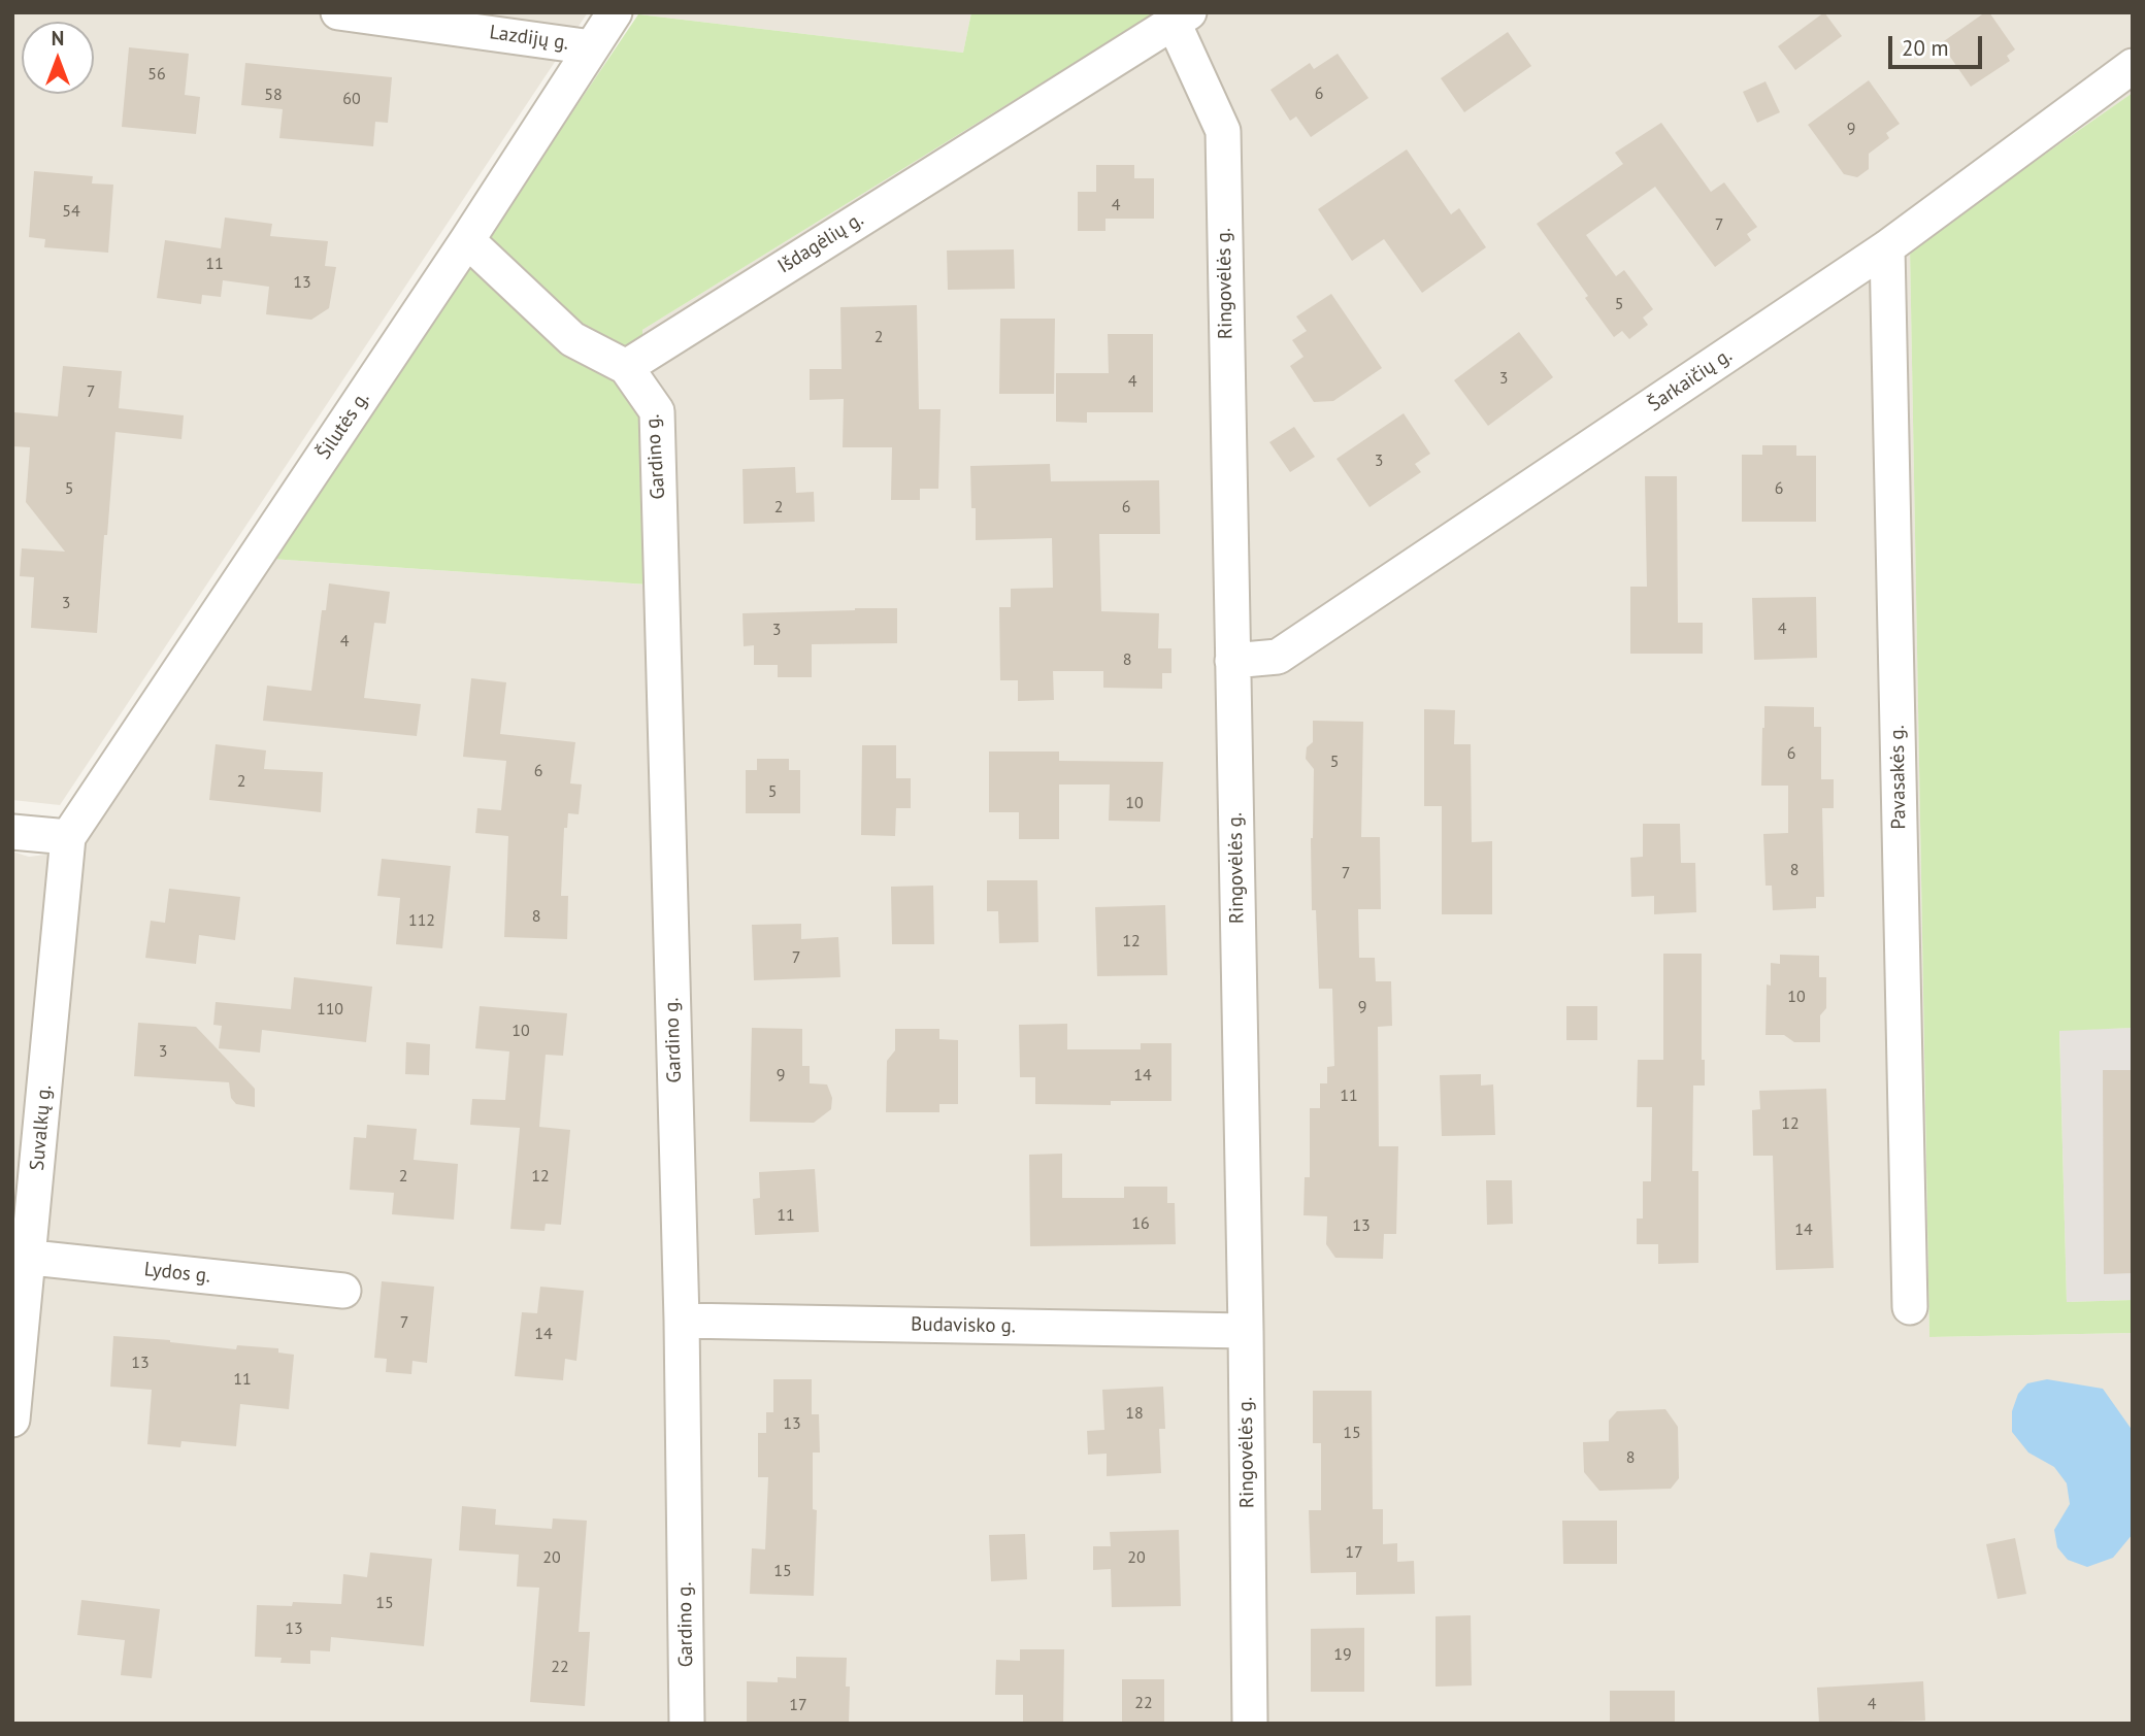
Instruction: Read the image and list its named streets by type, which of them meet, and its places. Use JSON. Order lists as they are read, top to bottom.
{
  "streets": {
    "street": [
      "Lazdijų g.",
      "Išdagėlių g.",
      "Ringovėlės g.",
      "Šarkaičių g.",
      "Šilutės g.",
      "Gardino g.",
      "Pavasakės g.",
      "Suvalkų g.",
      "Lydos g.",
      "Budavisko g."
    ]
  },
  "crossings": [
    ["Lazdijų g.", "Šilutės g."],
    ["Išdagėlių g.", "Ringovėlės g."],
    ["Išdagėlių g.", "Gardino g."],
    ["Ringovėlės g.", "Šarkaičių g."],
    ["Ringovėlės g.", "Budavisko g."],
    ["Šarkaičių g.", "Pavasakės g."],
    ["Šilutės g.", "Suvalkų g."],
    ["Gardino g.", "Budavisko g."],
    ["Suvalkų g.", "Lydos g."]
  ],
  "house_numbers": [
    "56",
    "6",
    "58",
    "60",
    "9",
    "4",
    "54",
    "7",
    "11",
    "13",
    "5",
    "2",
    "3",
    "4",
    "7",
    "3",
    "5",
    "6",
    "2",
    "6",
    "3",
    "4",
    "3",
    "4",
    "8",
    "6",
    "5",
    "6",
    "2",
    "5",
    "10",
    "8",
    "7",
    "8",
    "112",
    "12",
    "7",
    "10",
    "9",
    "110",
    "10",
    "3",
    "9",
    "14",
    "11",
    "12",
    "2",
    "12",
    "11",
    "16",
    "13",
    "14",
    "7",
    "14",
    "13",
    "11",
    "18",
    "13",
    "15",
    "8",
    "17",
    "20",
    "20",
    "15",
    "15",
    "13",
    "19",
    "22",
    "22",
    "4",
    "17"
  ],
  "scale_bar": "20 m",
  "north": "top"
}
